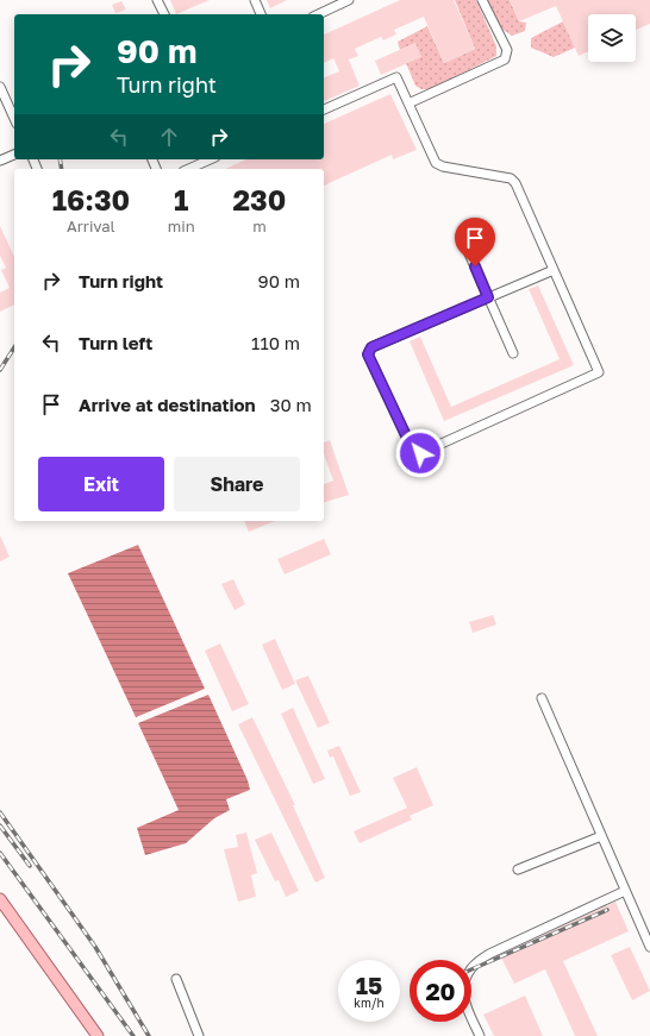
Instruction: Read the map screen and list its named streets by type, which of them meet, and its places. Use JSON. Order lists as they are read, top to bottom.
{
  "page": {
    "turn": ["90 m", "Turn right"],
    "eta": [
      "16:30",
      "Arrival",
      "1",
      "min",
      "230",
      "m"
    ],
    "list": [
      {
        "name": "Turn right",
        "value": "90 m"
      },
      {
        "name": "Turn left",
        "value": "110 m"
      },
      {
        "name": "Arrive at destination",
        "value": "30 m"
      }
    ],
    "buttons": ["Exit", "Share"],
    "speed": "15 km/h",
    "limit": "20"
  }
}
